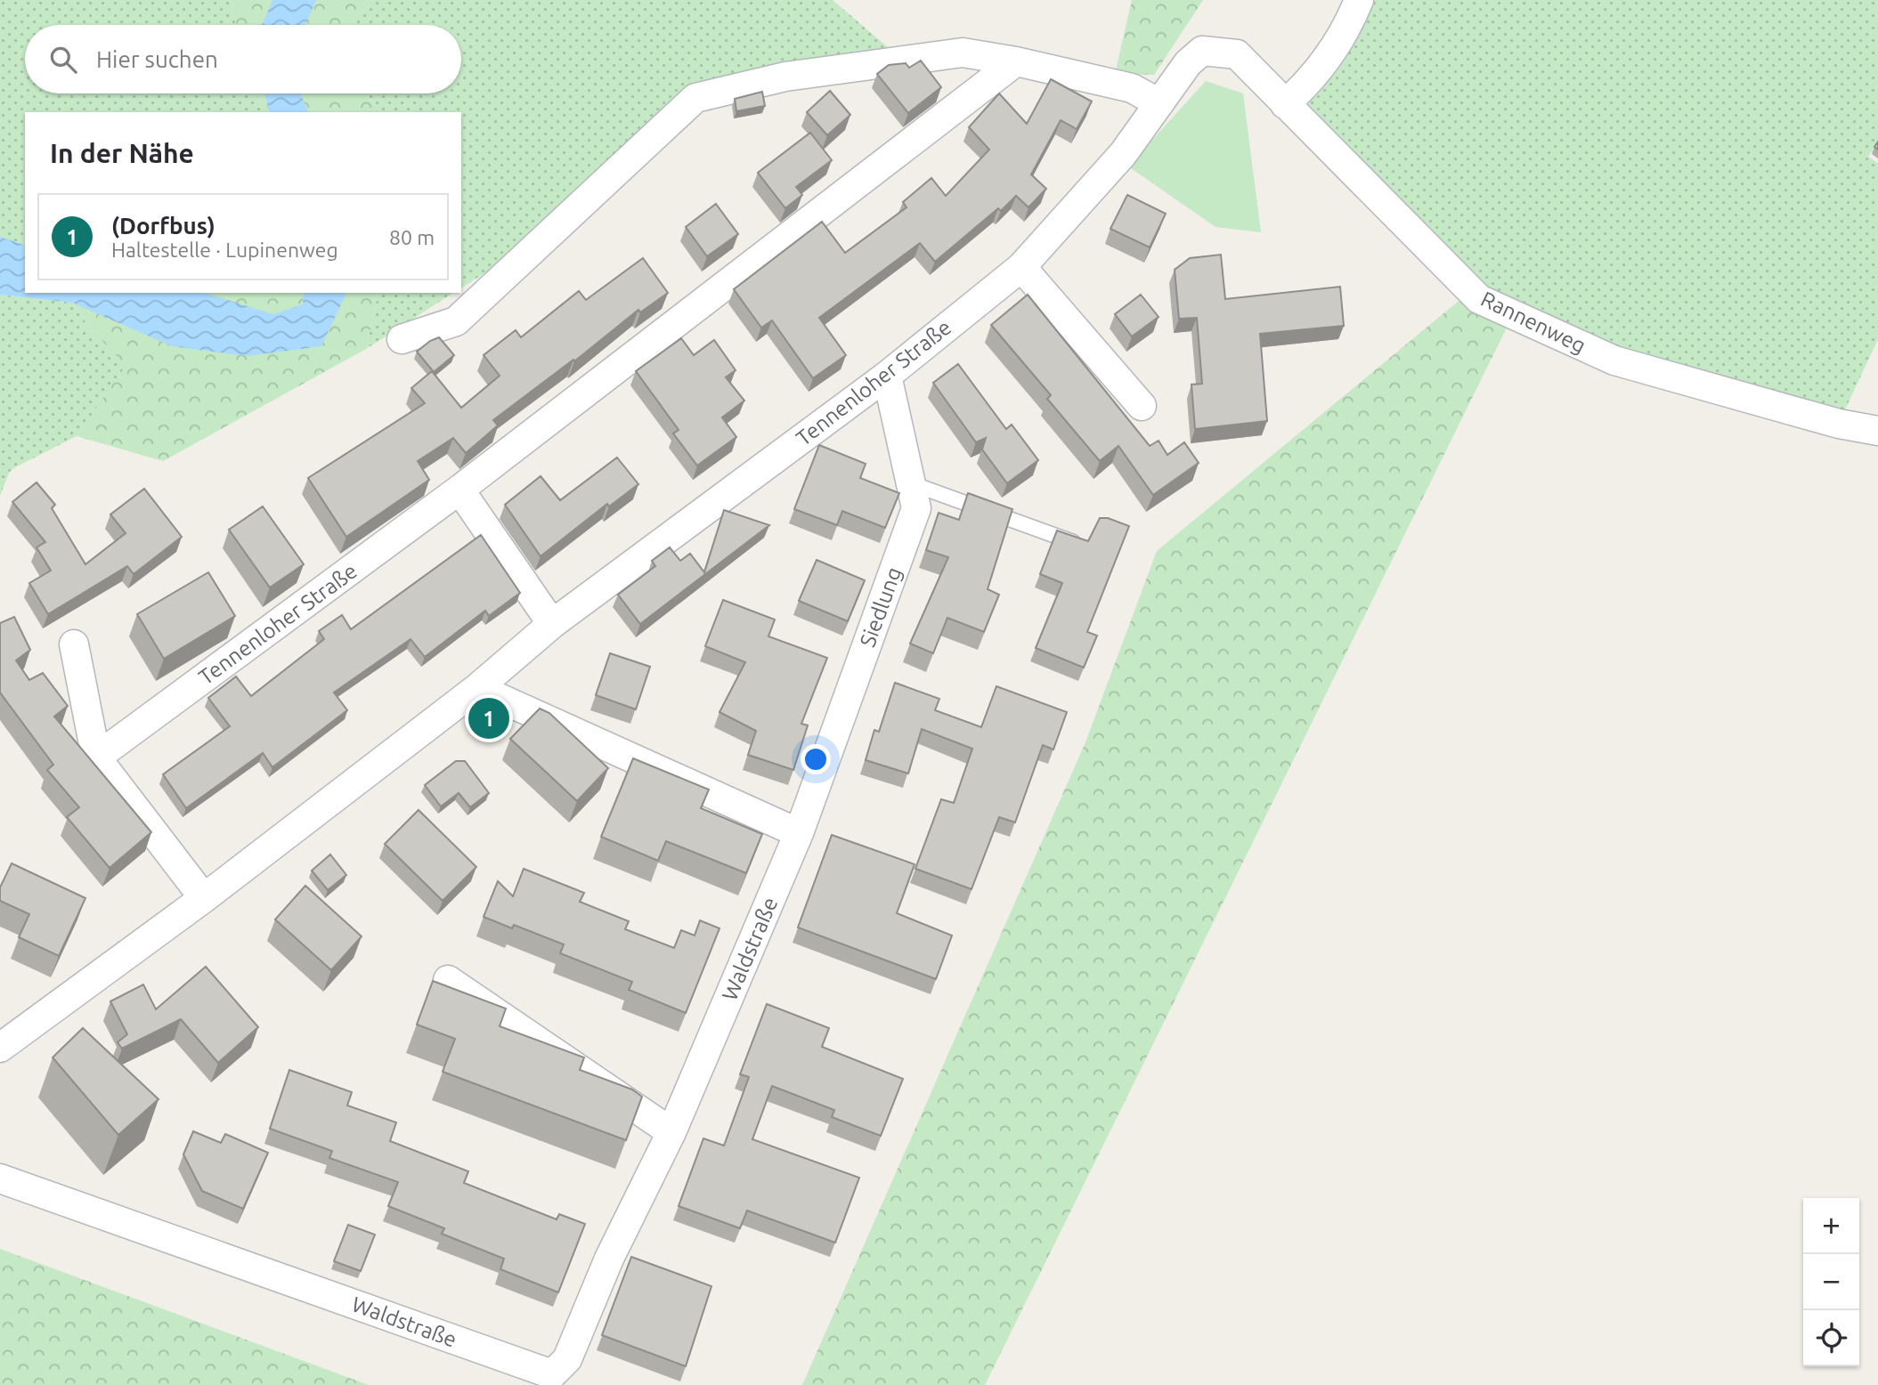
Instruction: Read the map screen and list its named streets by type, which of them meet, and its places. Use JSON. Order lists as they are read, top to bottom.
{
  "streets": {
    "street": [
      "Rannenweg",
      "Tennenloher Straße",
      "Siedlung",
      "Waldstraße"
    ]
  },
  "crossings": [
    ["Rannenweg", "Tennenloher Straße"],
    ["Tennenloher Straße", "Siedlung"],
    ["Siedlung", "Waldstraße"]
  ],
  "page": {
    "search": "Hier suchen",
    "heading": "In der Nähe",
    "list": [
      {
        "mark": "1",
        "name": "(Dorfbus)",
        "note": "Haltestelle · Lupinenweg",
        "value": "80 m"
      }
    ],
    "pins": "1",
    "map_buttons": ["+", "−"]
  }
}
